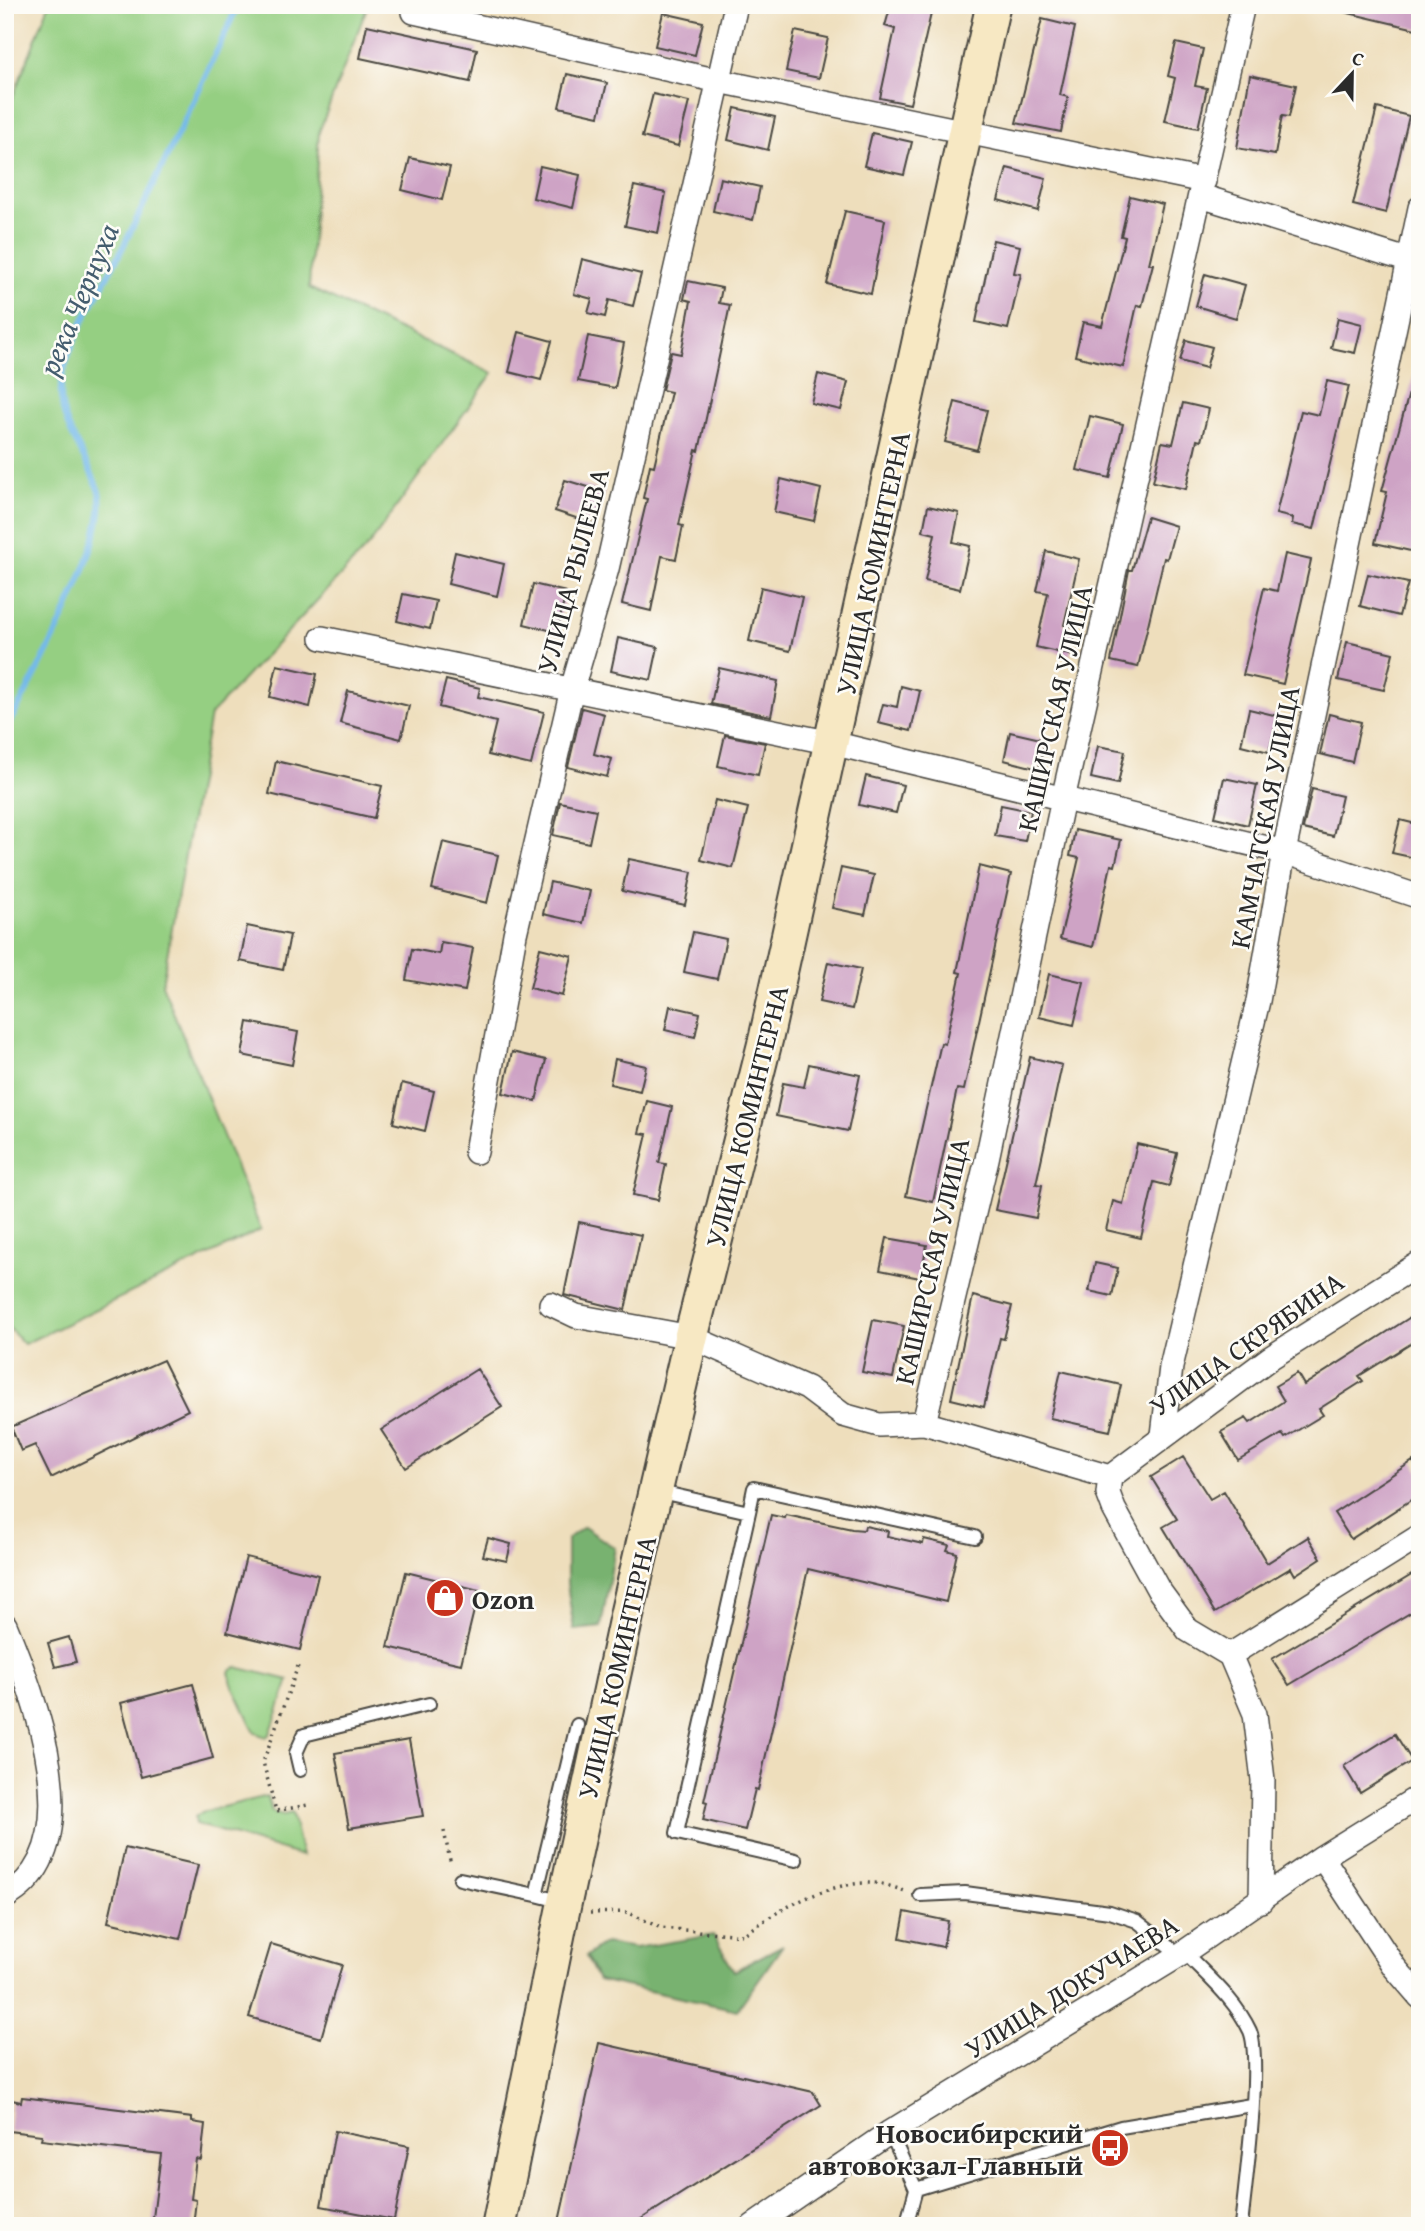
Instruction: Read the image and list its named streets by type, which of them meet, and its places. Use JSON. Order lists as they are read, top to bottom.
{
  "streets": {
    "street": [
      "УЛИЦА КОМИНТЕРНА",
      "УЛИЦА РЫЛЕЕВА",
      "КАШИРСКАЯ УЛИЦА",
      "КАМЧАТСКАЯ УЛИЦА",
      "УЛИЦА СКРЯБИНА",
      "УЛИЦА ДОКУЧАЕВА"
    ]
  },
  "crossings": [
    ["КАМЧАТСКАЯ УЛИЦА", "УЛИЦА СКРЯБИНА"]
  ],
  "water": ["река Чернуха"],
  "places": {
    "shop": ["Ozon"],
    "bus stop": ["Новосибирский автовокзал-Главный"]
  },
  "north": "top"
}
